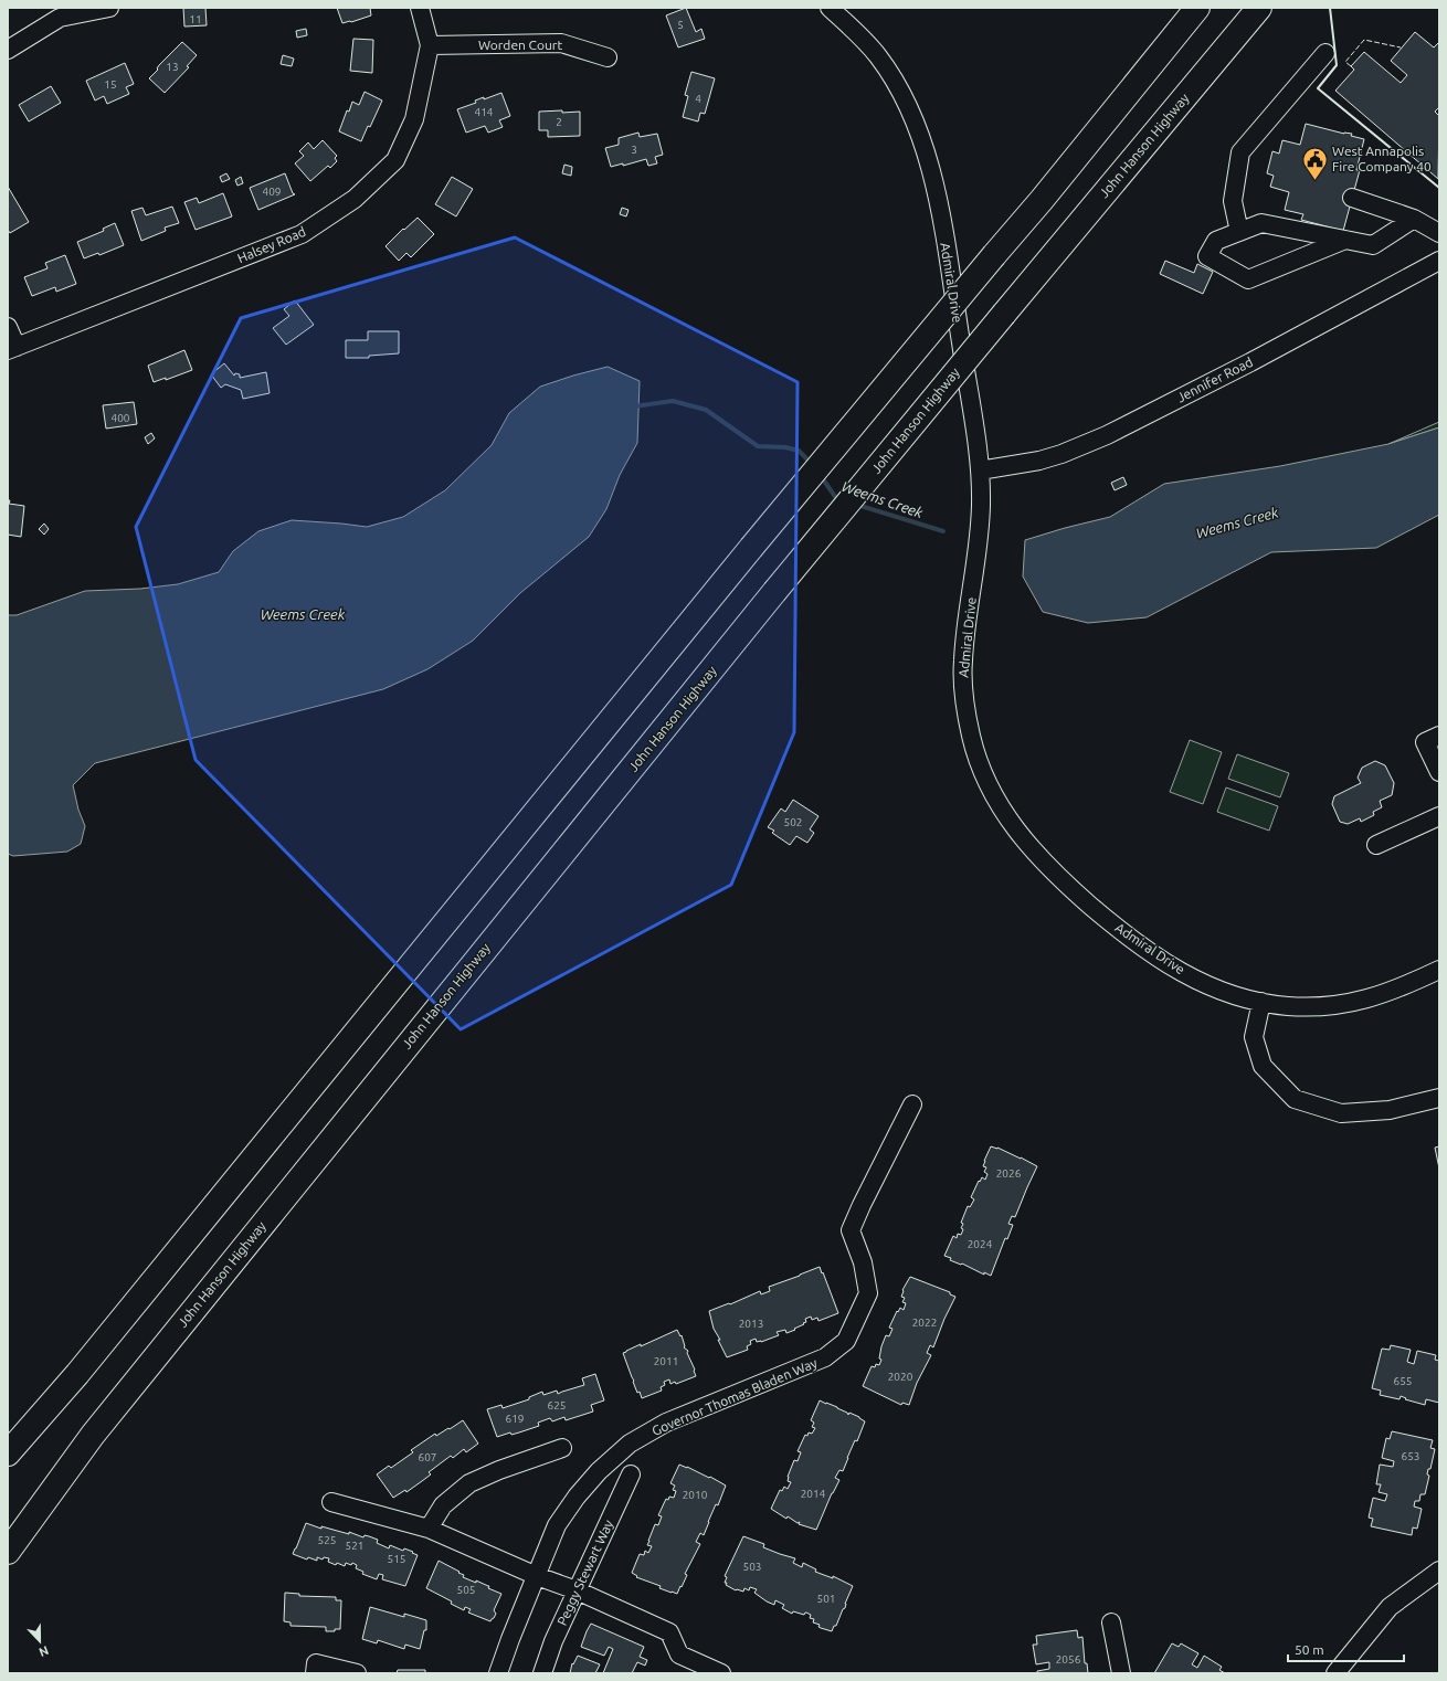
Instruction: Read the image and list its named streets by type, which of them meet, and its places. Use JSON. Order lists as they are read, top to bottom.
{
  "streets": {
    "highway": ["John Hanson Highway"],
    "street": [
      "Worden Court",
      "Halsey Road",
      "Admiral Drive",
      "Jennifer Road",
      "Governor Thomas Bladen Way",
      "Peggy Stewart Way"
    ]
  },
  "crossings": [
    ["Worden Court", "Halsey Road"],
    ["Admiral Drive", "Jennifer Road"]
  ],
  "water": ["Weems Creek"],
  "places": {
    "public building": ["West Annapolis Fire Company 40"]
  },
  "house_numbers": [
    "11",
    "5",
    "13",
    "15",
    "4",
    "414",
    "2",
    "3",
    "409",
    "400",
    "502",
    "2026",
    "2024",
    "2022",
    "2013",
    "2011",
    "2020",
    "655",
    "625",
    "619",
    "653",
    "607",
    "2014",
    "2010",
    "525",
    "521",
    "515",
    "503",
    "505",
    "501",
    "2056"
  ],
  "scale_bar": "50 m",
  "north": "bottom"
}
